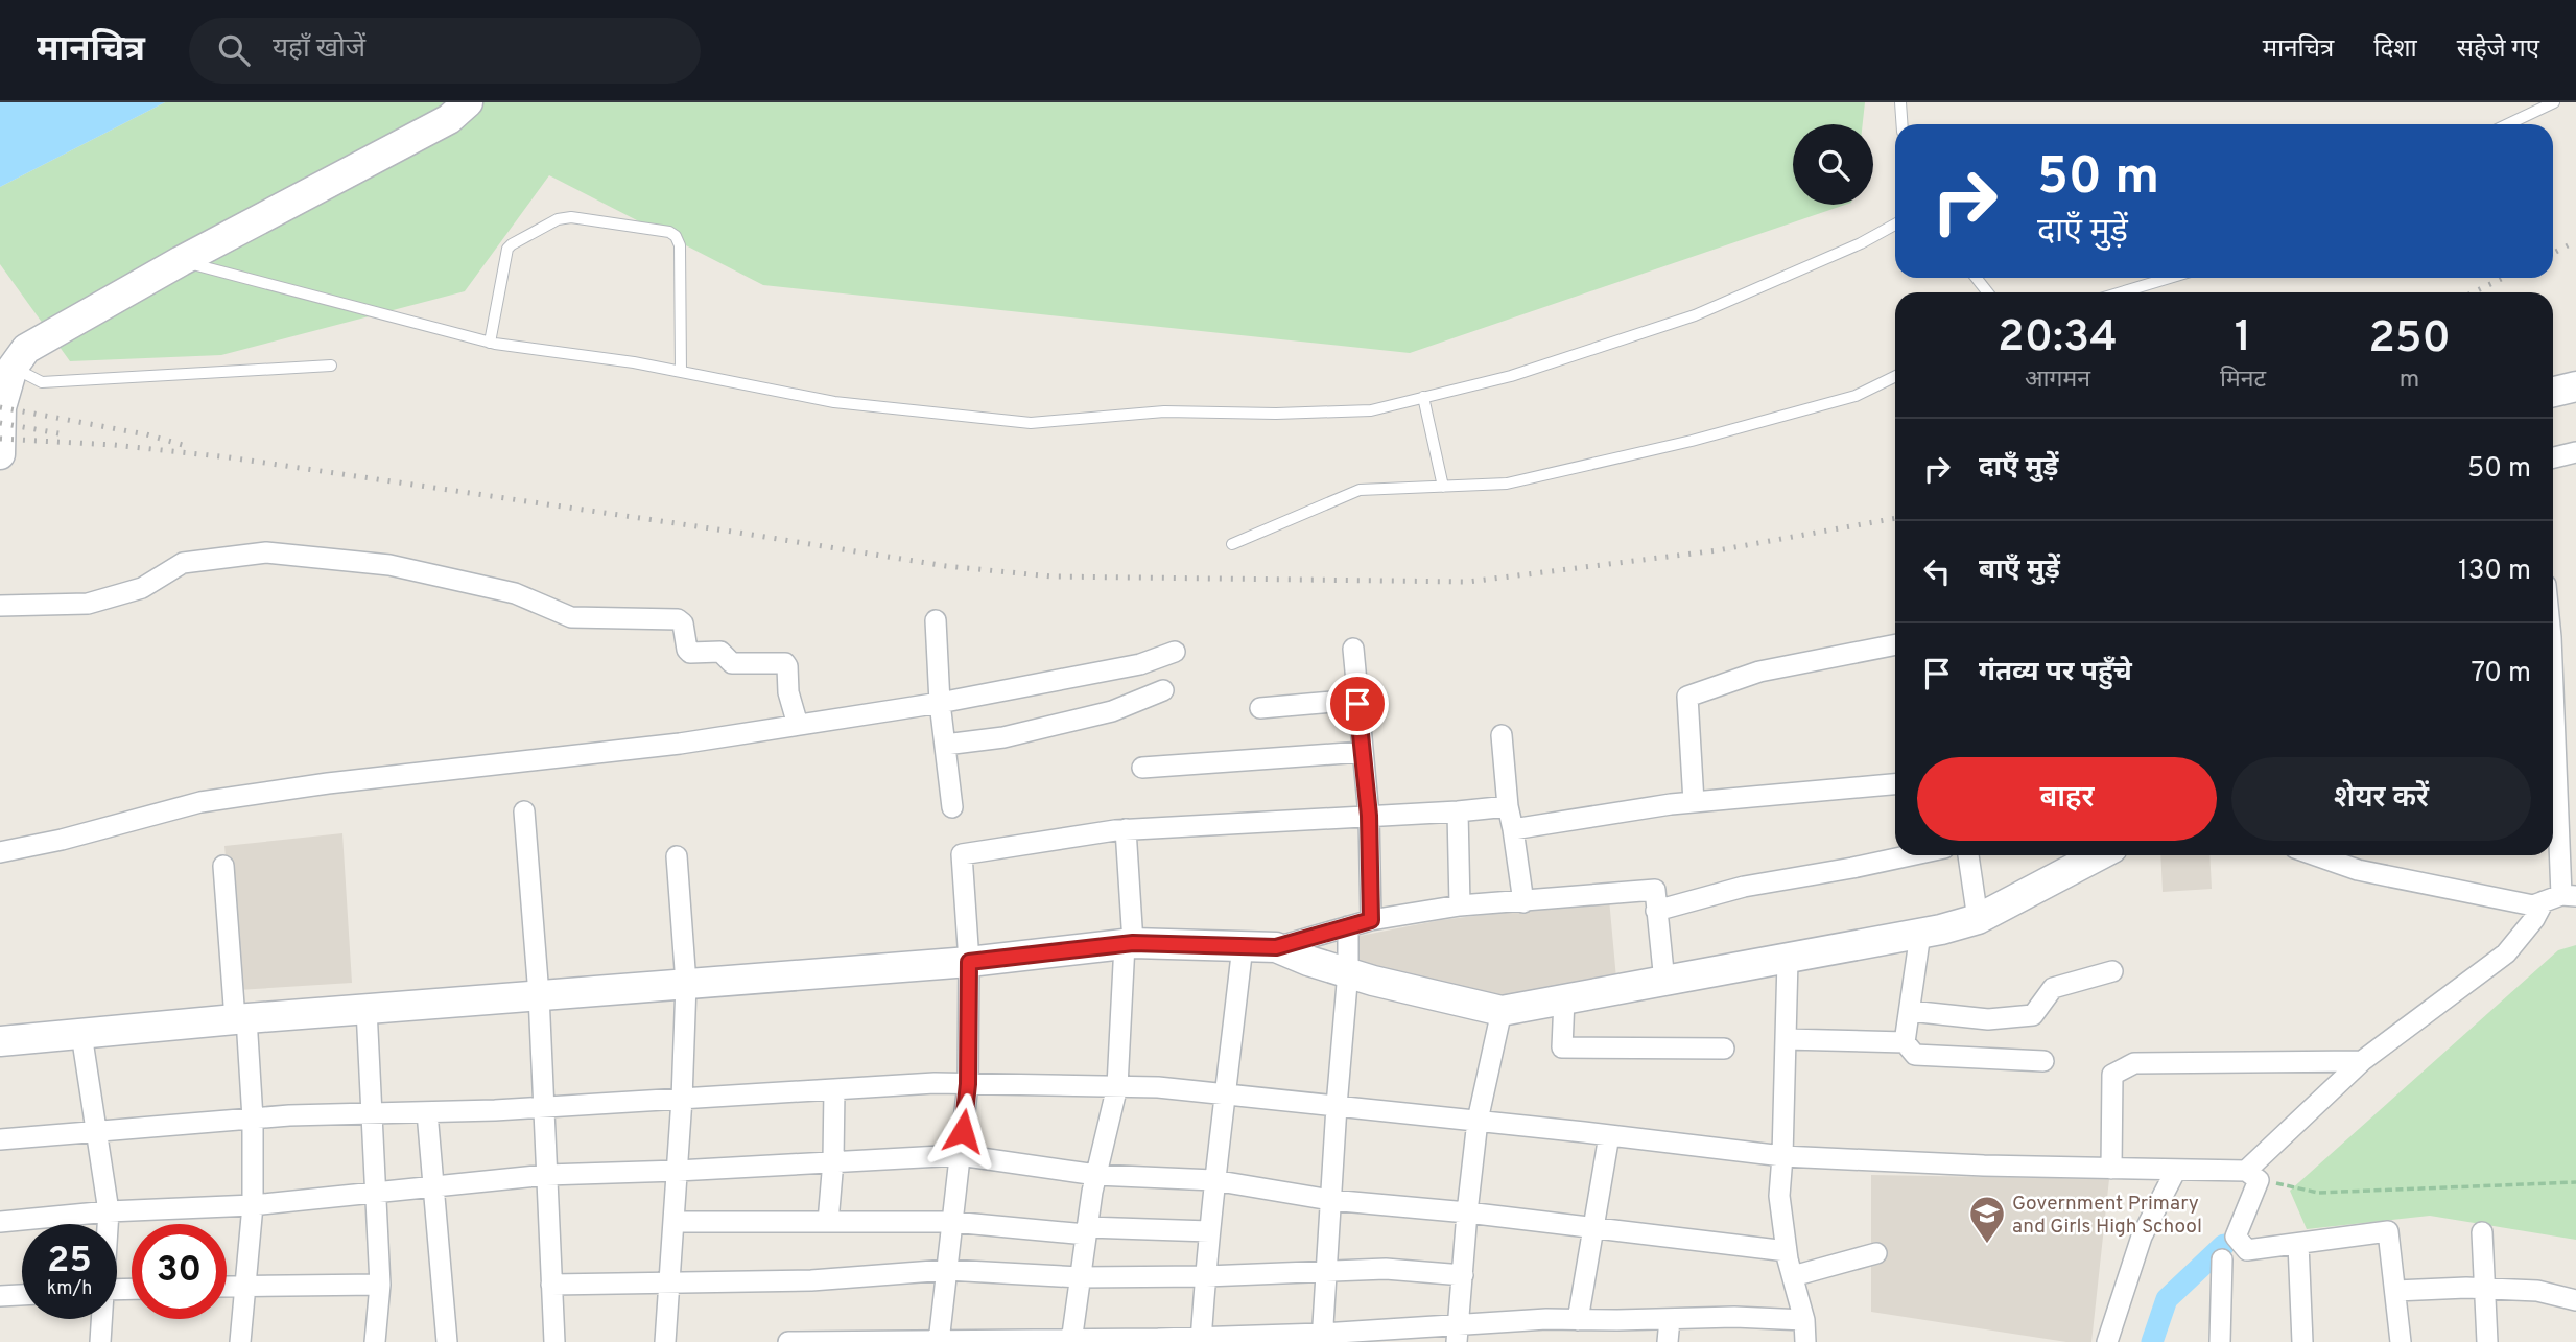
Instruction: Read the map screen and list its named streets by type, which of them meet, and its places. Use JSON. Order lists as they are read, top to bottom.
{
  "places": {
    "school or university": ["Government Primary and Girls High School"]
  },
  "page": {
    "header": "मानचित्र",
    "search": "यहाँ खोजें",
    "nav": ["मानचित्र", "दिशा", "सहेजे गए"],
    "turn": ["50 m", "दाएँ मुड़ें"],
    "eta": [
      "20:34",
      "आगमन",
      "1",
      "मिनट",
      "250",
      "m"
    ],
    "list": [
      {
        "name": "दाएँ मुड़ें",
        "value": "50 m"
      },
      {
        "name": "बाएँ मुड़ें",
        "value": "130 m"
      },
      {
        "name": "गंतव्य पर पहुँचे",
        "value": "70 m"
      }
    ],
    "buttons": ["बाहर", "शेयर करें"],
    "speed": "25 km/h",
    "limit": "30"
  }
}
